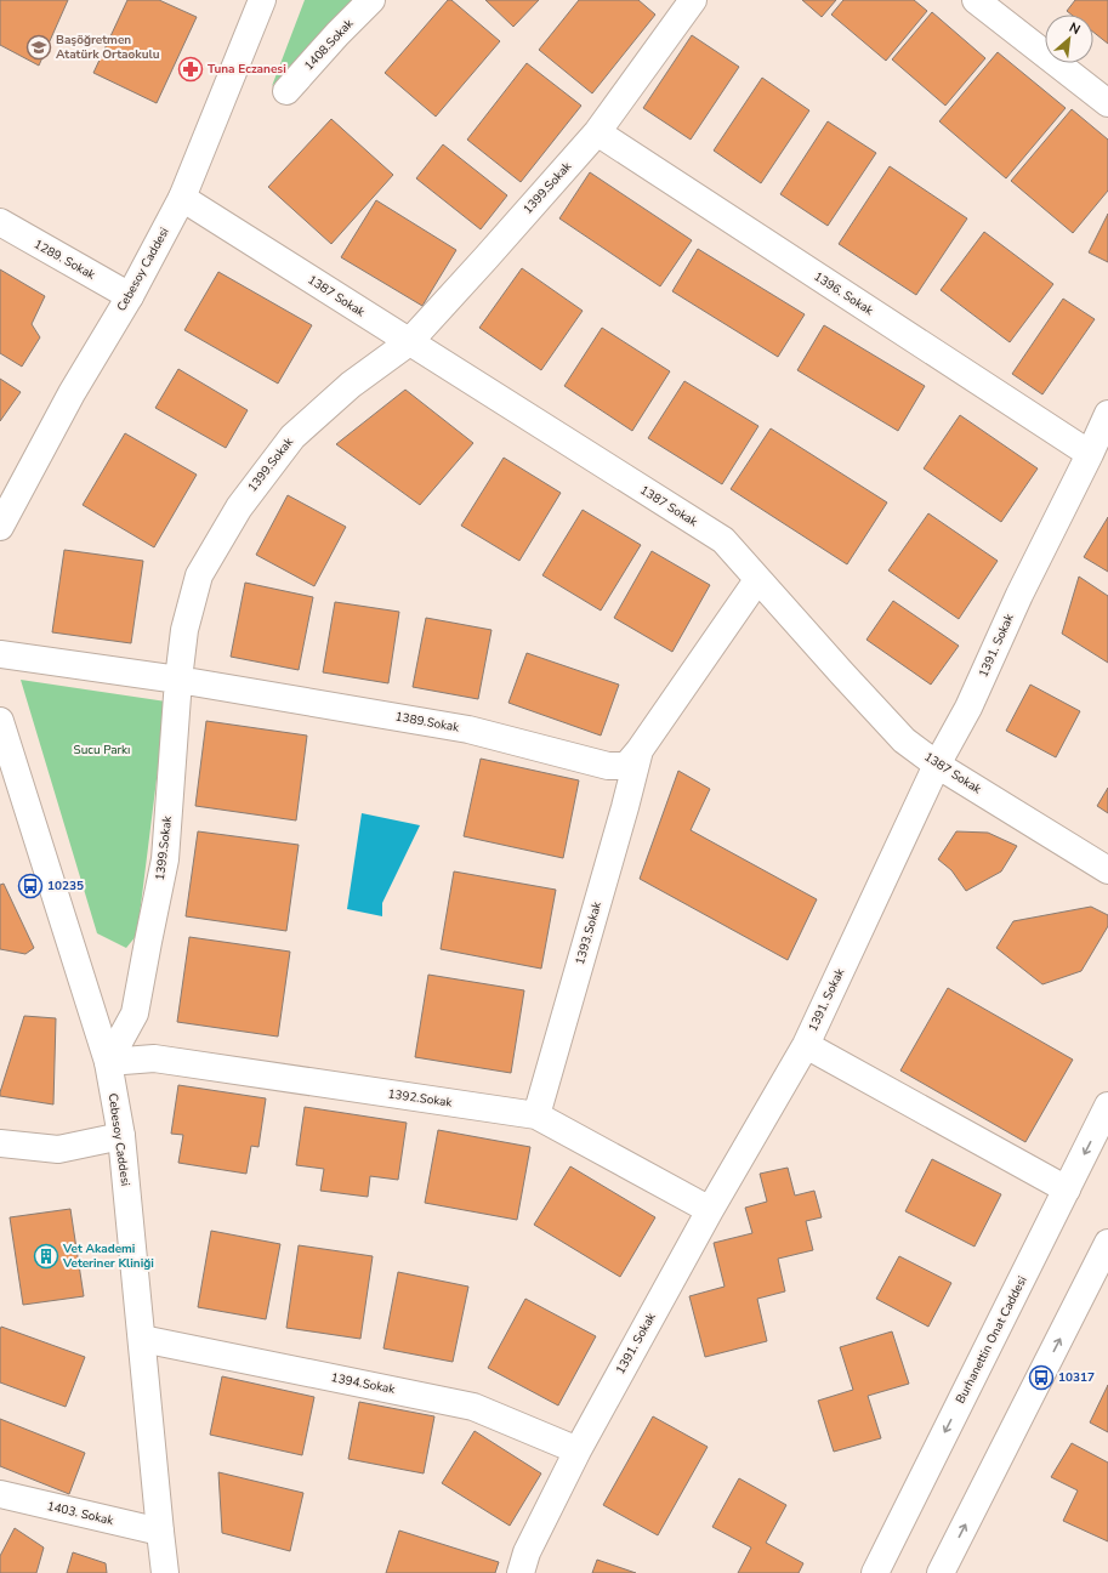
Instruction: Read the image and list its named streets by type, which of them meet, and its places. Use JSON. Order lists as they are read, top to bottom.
{
  "streets": {
    "street": [
      "1408.Sokak",
      "1399.Sokak",
      "1289. Sokak",
      "Cebesoy Caddesi",
      "1396. Sokak",
      "1387 Sokak",
      "1391. Sokak",
      "1389.Sokak",
      "1393.Sokak",
      "1392.Sokak",
      "Burhanettin Onat Caddesi",
      "1394.Sokak",
      "1403. Sokak"
    ]
  },
  "crossings": [
    ["1399.Sokak", "Cebesoy Caddesi"],
    ["1399.Sokak", "1396. Sokak"],
    ["1399.Sokak", "1387 Sokak"],
    ["1399.Sokak", "1389.Sokak"],
    ["1399.Sokak", "1392.Sokak"],
    ["1289. Sokak", "Cebesoy Caddesi"],
    ["Cebesoy Caddesi", "1387 Sokak"],
    ["Cebesoy Caddesi", "1392.Sokak"],
    ["Cebesoy Caddesi", "1394.Sokak"],
    ["Cebesoy Caddesi", "1403. Sokak"],
    ["1396. Sokak", "1391. Sokak"],
    ["1387 Sokak", "1391. Sokak"],
    ["1387 Sokak", "1389.Sokak"],
    ["1391. Sokak", "1392.Sokak"],
    ["1391. Sokak", "1394.Sokak"],
    ["1389.Sokak", "1393.Sokak"],
    ["1393.Sokak", "1392.Sokak"]
  ],
  "parks": ["Sucu Parkı"],
  "places": {
    "school or university": ["Başöğretmen Atatürk Ortaokulu"],
    "pharmacy": ["Tuna Eczanesi"],
    "bus stop": ["10235", "10317"],
    "building": ["Vet Akademi Veteriner Kliniği"]
  },
  "north": "top right"
}
